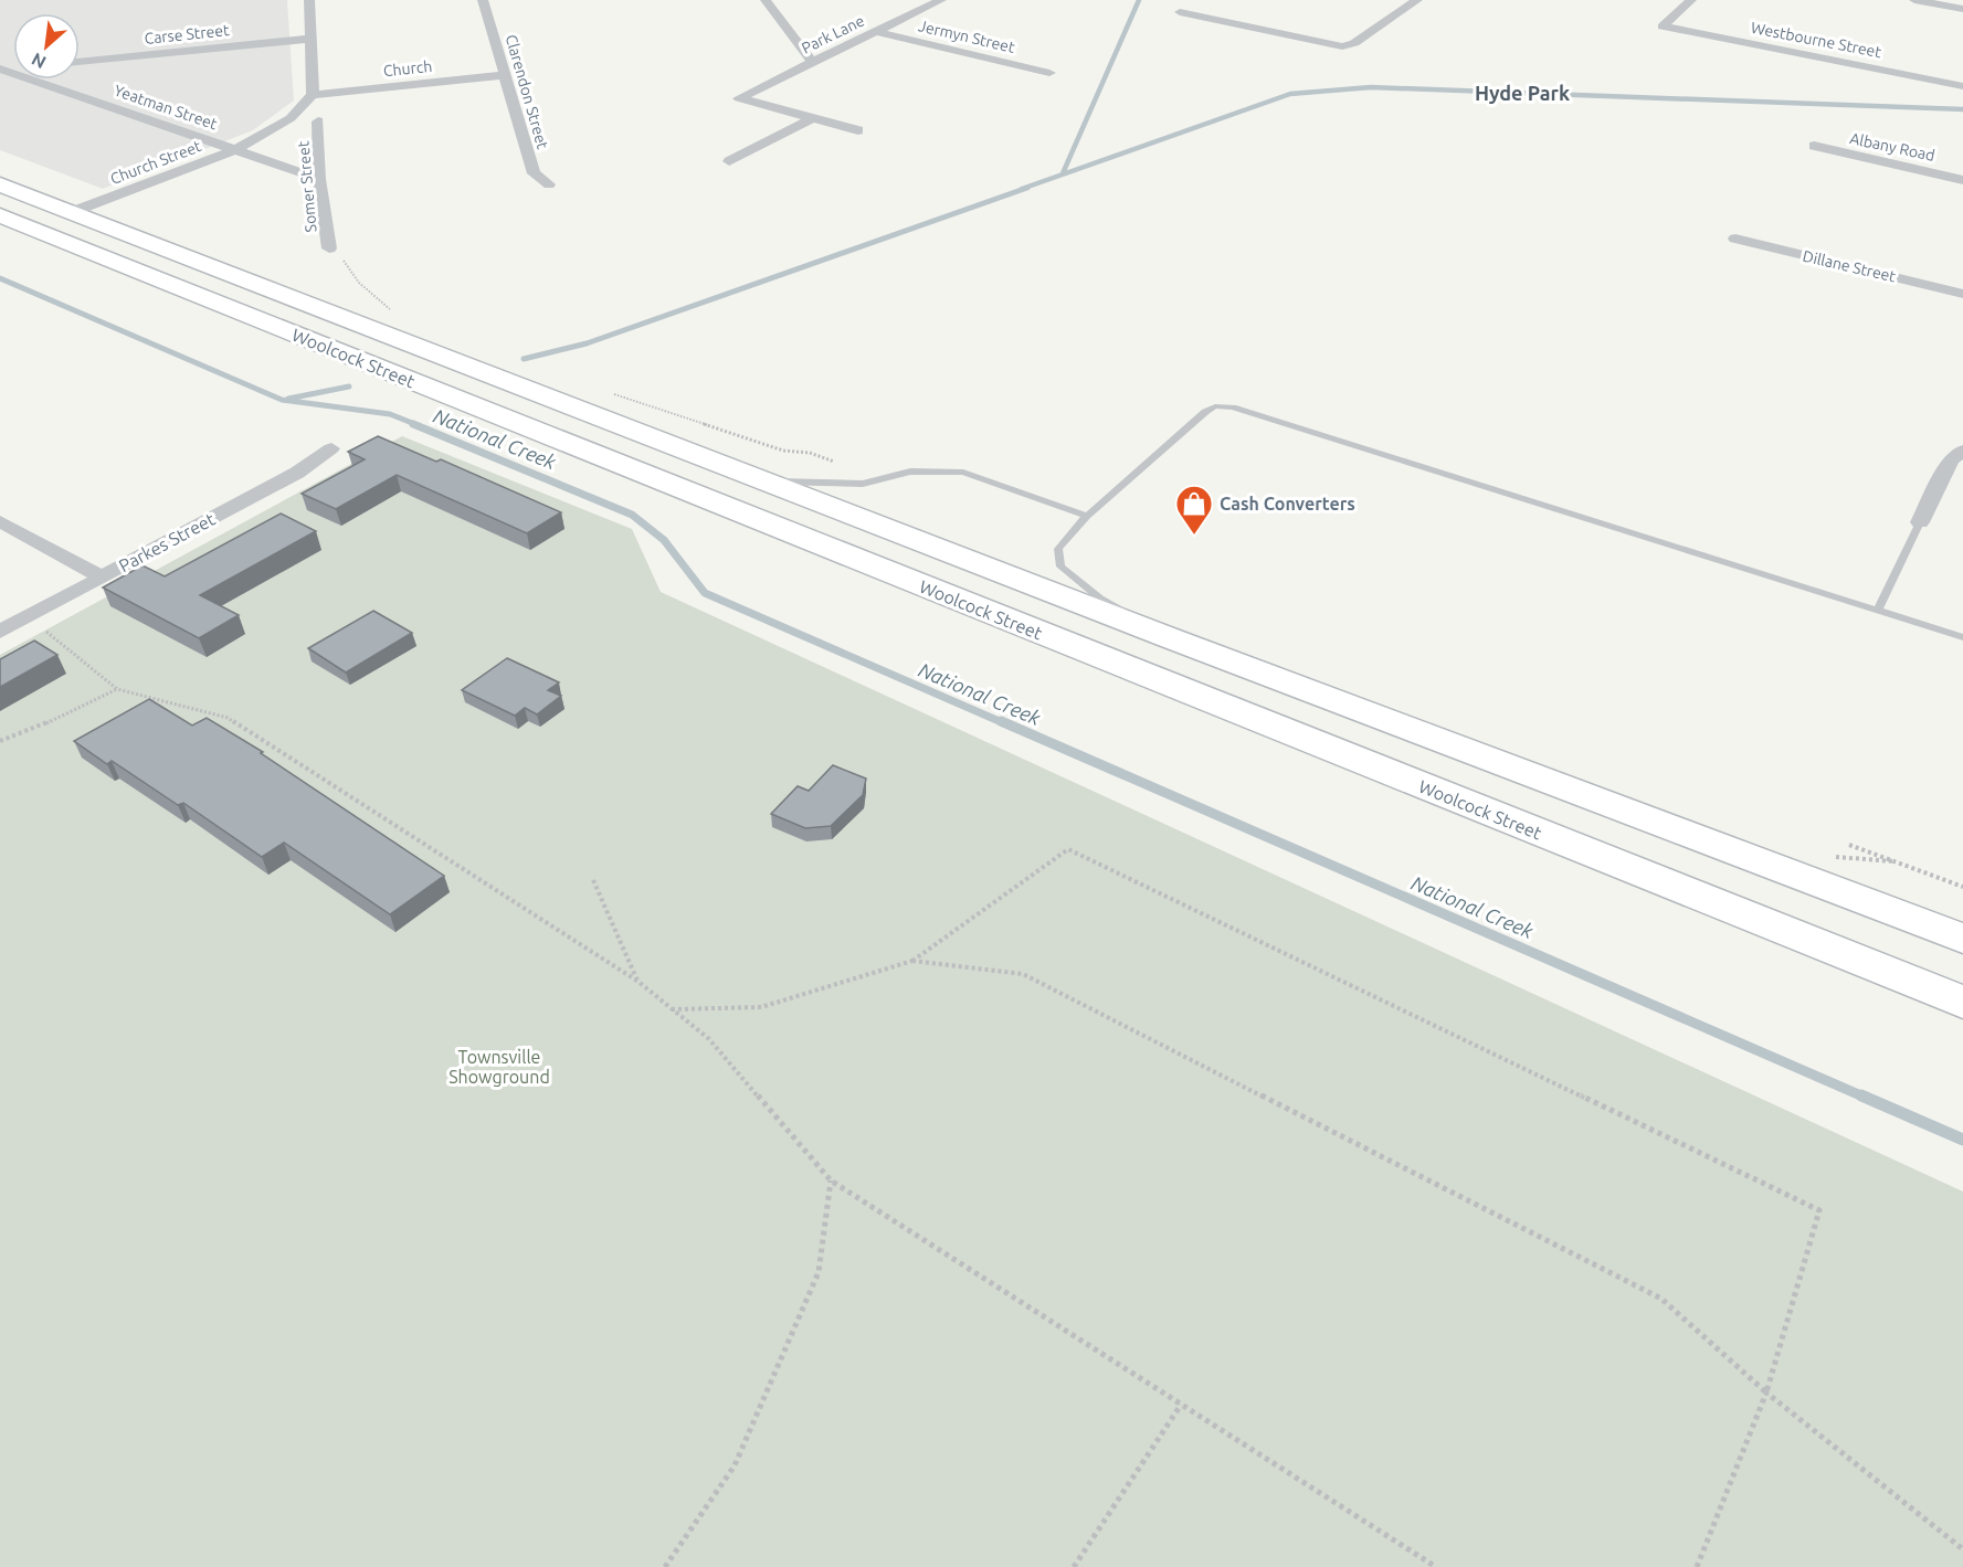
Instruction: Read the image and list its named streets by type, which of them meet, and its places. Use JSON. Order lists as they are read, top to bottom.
{
  "streets": {
    "main road": ["Woolcock Street"],
    "street": [
      "Carse Street",
      "Park Lane",
      "Jermyn Street",
      "Westbourne Street",
      "Church",
      "Clarendon Street",
      "Yeatman Street",
      "Albany Road",
      "Church Street",
      "Somer Street",
      "Dillane Street",
      "Parkes Street"
    ]
  },
  "crossings": [
    ["Park Lane", "Jermyn Street"],
    ["Church", "Clarendon Street"],
    ["Church", "Church Street"],
    ["Yeatman Street", "Church Street"],
    ["Yeatman Street", "Somer Street"],
    ["Church Street", "Woolcock Street"]
  ],
  "districts": ["Hyde Park"],
  "water": ["National Creek"],
  "parks": ["Townsville Showground"],
  "places": {
    "shop": ["Cash Converters"]
  },
  "north": "bottom left"
}
